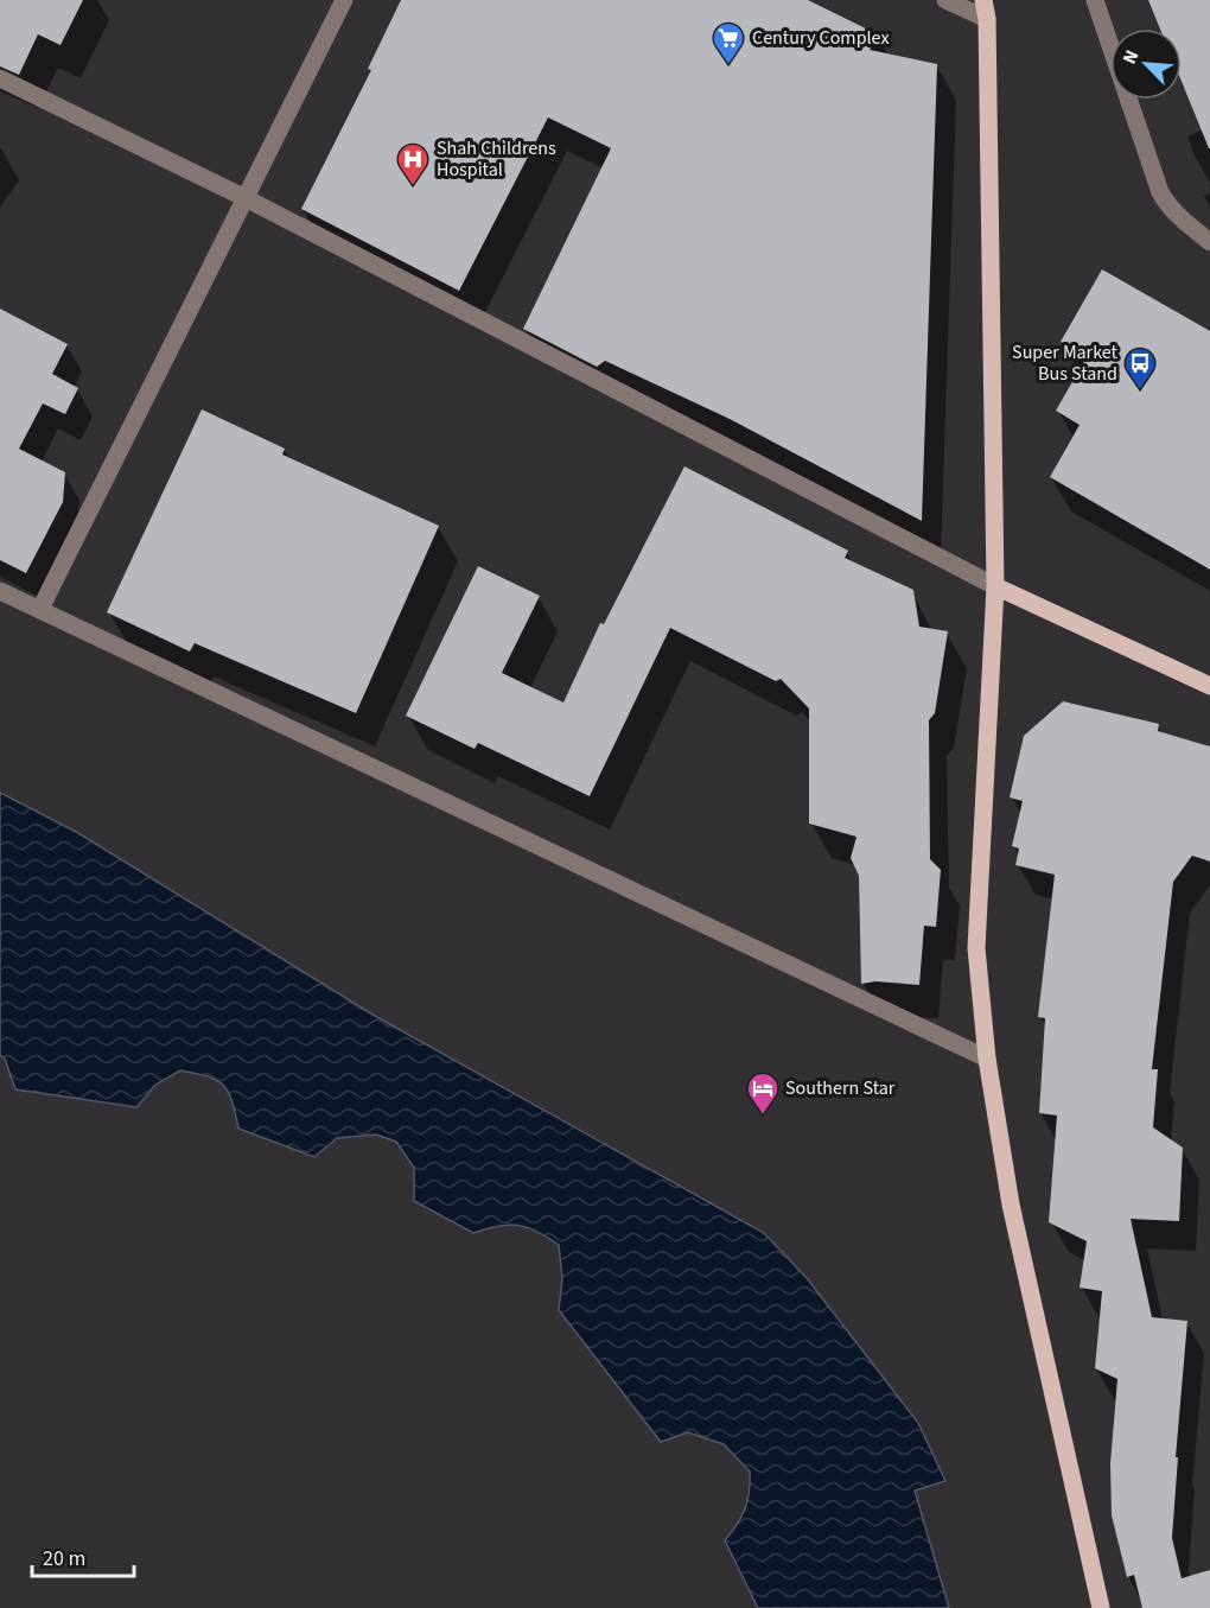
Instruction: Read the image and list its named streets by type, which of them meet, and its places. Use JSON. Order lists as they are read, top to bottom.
{
  "places": {
    "supermarket": ["Century Complex"],
    "hospital": ["Shah Childrens Hospital"],
    "bus stop": ["Super Market Bus Stand"],
    "hotel": ["Southern Star"]
  },
  "scale_bar": "20 m",
  "north": "top left"
}
